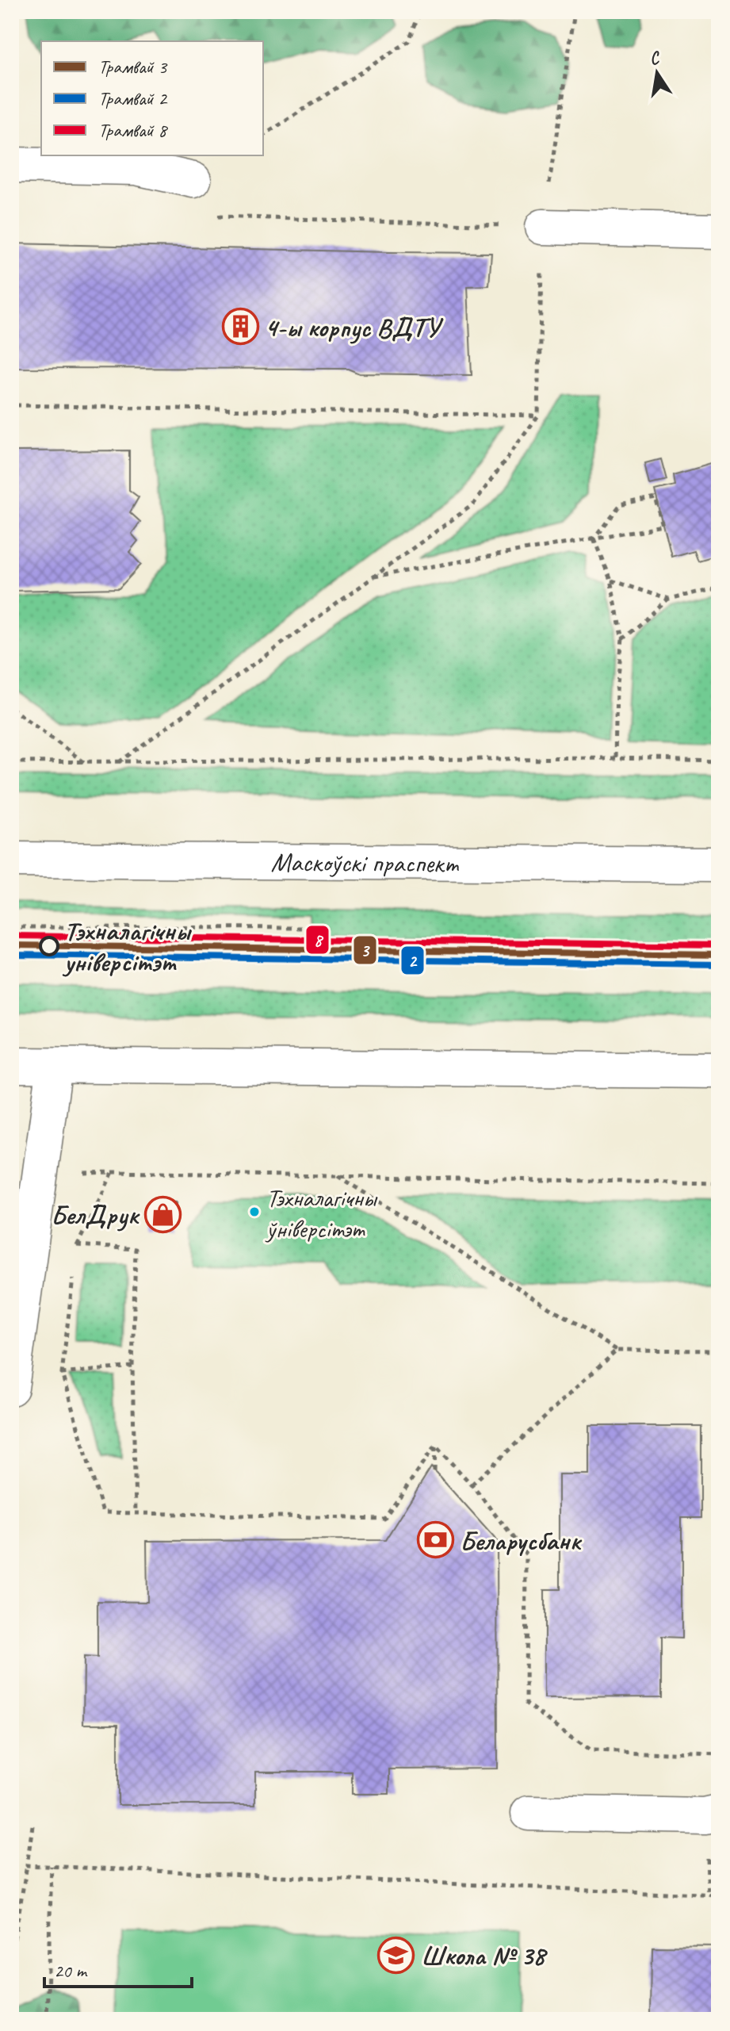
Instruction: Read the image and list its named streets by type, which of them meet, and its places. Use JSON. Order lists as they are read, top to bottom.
{
  "streets": {
    "main road": ["Маскоўскі праспект"]
  },
  "places": {
    "building": ["4-ы корпус ВДТУ"],
    "other": ["Тэхналагічны універсітэт", "Тэхналагічны ўніверсітэт"],
    "shop": ["БелДрук"],
    "bank": ["Беларусбанк"],
    "school or university": ["Школа № 38"]
  },
  "lines": ["tram line 8", "tram line 3", "tram line 2"],
  "legend": ["Трамвай 3", "Трамвай 2", "Трамвай 8"],
  "scale_bar": "20 m",
  "north": "top"
}
